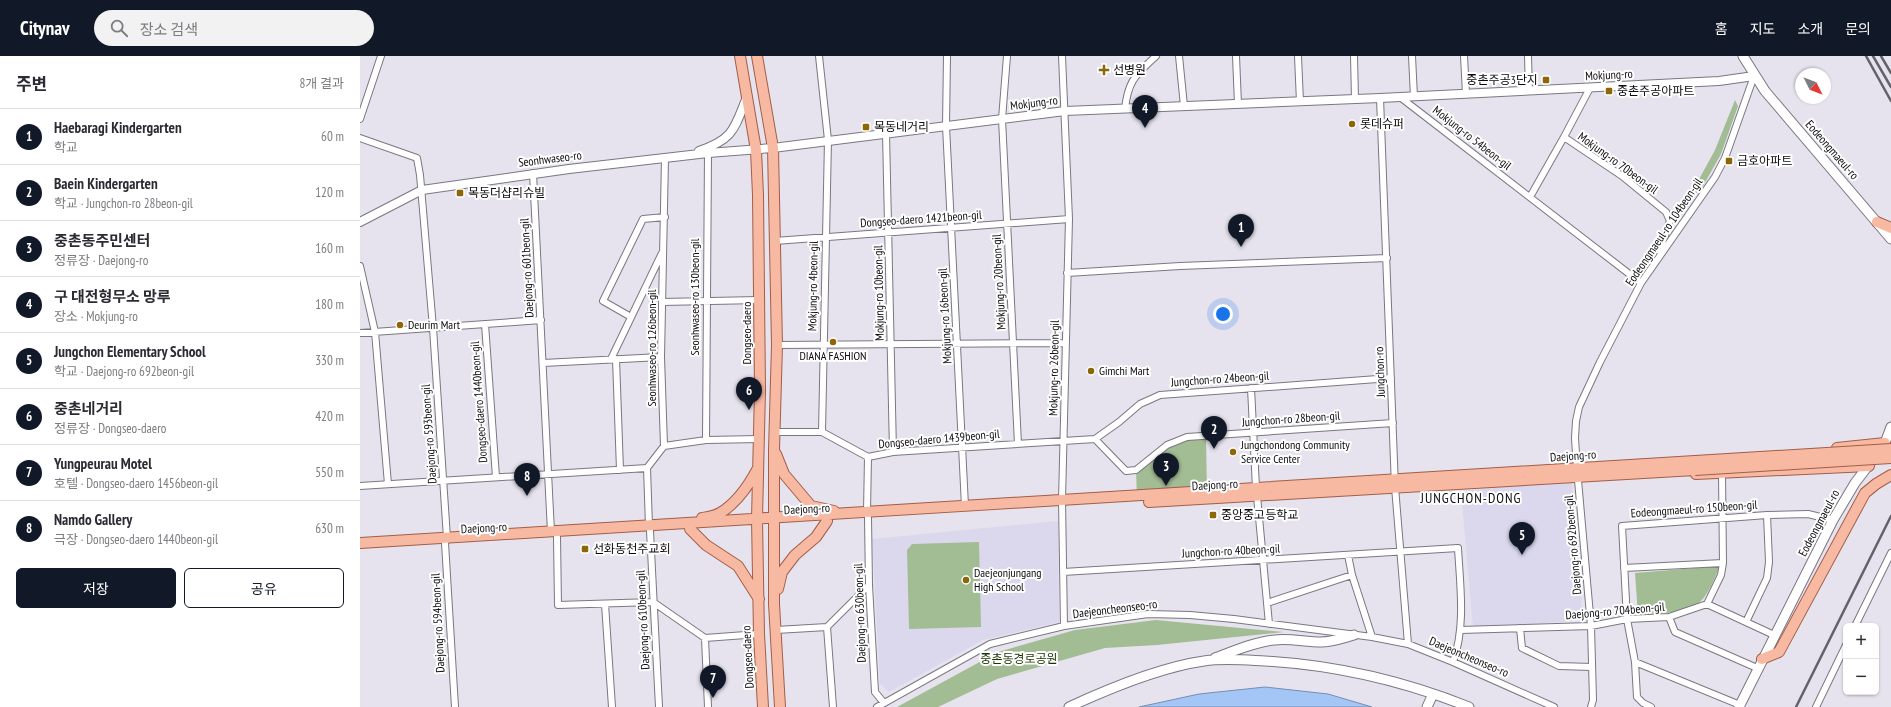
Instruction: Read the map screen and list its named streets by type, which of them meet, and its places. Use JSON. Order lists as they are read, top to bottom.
{
  "streets": {
    "main road": ["Eodeongmaeul-ro", "Dongseo-daero", "Daejong-ro"],
    "street": [
      "Mokjung-ro",
      "Mokjung-ro 54beon-gil",
      "Seonhwaseo-ro",
      "Mokjung-ro 70beon-gil",
      "Dongseo-daero 1421beon-gil",
      "Eodeongmaeul-ro 104beon-gil",
      "Daejong-ro 601beon-gil",
      "Mokjung-ro 20beon-gil",
      "Mokjung-ro 4beon-gil",
      "Mokjung-ro 10beon-gil",
      "Seonhwaseo-ro 130beon-gil",
      "Mokjung-ro 16beon-gil",
      "Seonhwaseo-ro 126beon-gil",
      "Mokjung-ro 26beon-gil",
      "Jungchon-ro",
      "Jungchon-ro 24beon-gil",
      "Dongseo-daero 1440beon-gil",
      "Jungchon-ro 28beon-gil",
      "Daejong-ro 593beon-gil",
      "Dongseo-daero 1439beon-gil",
      "Eodeongmaeul-ro 150beon-gil",
      "Daejong-ro 692beon-gil",
      "Jungchon-ro 40beon-gil",
      "Daejeoncheonseo-ro",
      "Daejong-ro 704beon-gil",
      "Daejong-ro 630beon-gil",
      "Daejong-ro 610beon-gil",
      "Daejong-ro 594beon-gil"
    ]
  },
  "crossings": [
    ["Mokjung-ro", "Mokjung-ro 54beon-gil"],
    ["Mokjung-ro", "Eodeongmaeul-ro"],
    ["Mokjung-ro", "Seonhwaseo-ro"],
    ["Mokjung-ro", "Mokjung-ro 70beon-gil"],
    ["Mokjung-ro", "Eodeongmaeul-ro 104beon-gil"],
    ["Mokjung-ro", "Mokjung-ro 20beon-gil"],
    ["Mokjung-ro", "Mokjung-ro 4beon-gil"],
    ["Mokjung-ro", "Mokjung-ro 10beon-gil"],
    ["Mokjung-ro", "Mokjung-ro 16beon-gil"],
    ["Mokjung-ro", "Mokjung-ro 26beon-gil"],
    ["Mokjung-ro", "Jungchon-ro"],
    ["Mokjung-ro 54beon-gil", "Eodeongmaeul-ro 104beon-gil"],
    ["Eodeongmaeul-ro", "Eodeongmaeul-ro 104beon-gil"],
    ["Eodeongmaeul-ro", "Daejong-ro"],
    ["Eodeongmaeul-ro", "Eodeongmaeul-ro 150beon-gil"],
    ["Seonhwaseo-ro", "Daejong-ro 601beon-gil"],
    ["Seonhwaseo-ro", "Seonhwaseo-ro 130beon-gil"],
    ["Seonhwaseo-ro", "Dongseo-daero"],
    ["Seonhwaseo-ro", "Seonhwaseo-ro 126beon-gil"],
    ["Seonhwaseo-ro", "Daejong-ro 593beon-gil"],
    ["Mokjung-ro 70beon-gil", "Eodeongmaeul-ro 104beon-gil"],
    ["Dongseo-daero 1421beon-gil", "Mokjung-ro 20beon-gil"],
    ["Dongseo-daero 1421beon-gil", "Mokjung-ro 4beon-gil"],
    ["Dongseo-daero 1421beon-gil", "Mokjung-ro 10beon-gil"],
    ["Dongseo-daero 1421beon-gil", "Mokjung-ro 16beon-gil"],
    ["Dongseo-daero 1421beon-gil", "Mokjung-ro 26beon-gil"],
    ["Eodeongmaeul-ro 104beon-gil", "Daejong-ro"],
    ["Eodeongmaeul-ro 104beon-gil", "Daejong-ro 692beon-gil"],
    ["Daejong-ro 601beon-gil", "Dongseo-daero 1440beon-gil"],
    ["Daejong-ro 601beon-gil", "Daejong-ro"],
    ["Mokjung-ro 20beon-gil", "Dongseo-daero 1439beon-gil"],
    ["Mokjung-ro 4beon-gil", "Dongseo-daero 1439beon-gil"],
    ["Mokjung-ro 10beon-gil", "Dongseo-daero 1439beon-gil"],
    ["Mokjung-ro 16beon-gil", "Dongseo-daero 1439beon-gil"],
    ["Mokjung-ro 16beon-gil", "Daejong-ro"],
    ["Dongseo-daero", "Daejong-ro"],
    ["Mokjung-ro 26beon-gil", "Dongseo-daero 1439beon-gil"],
    ["Mokjung-ro 26beon-gil", "Daejong-ro"],
    ["Mokjung-ro 26beon-gil", "Jungchon-ro 40beon-gil"],
    ["Mokjung-ro 26beon-gil", "Daejeoncheonseo-ro"],
    ["Jungchon-ro", "Jungchon-ro 24beon-gil"],
    ["Jungchon-ro", "Jungchon-ro 28beon-gil"],
    ["Jungchon-ro", "Daejong-ro"],
    ["Jungchon-ro", "Jungchon-ro 40beon-gil"],
    ["Jungchon-ro", "Daejeoncheonseo-ro"],
    ["Jungchon-ro 24beon-gil", "Jungchon-ro 28beon-gil"],
    ["Jungchon-ro 24beon-gil", "Daejong-ro"],
    ["Dongseo-daero 1440beon-gil", "Daejong-ro 593beon-gil"],
    ["Dongseo-daero 1440beon-gil", "Daejong-ro 610beon-gil"],
    ["Jungchon-ro 28beon-gil", "Daejong-ro"],
    ["Daejong-ro 593beon-gil", "Daejong-ro"],
    ["Daejong-ro 593beon-gil", "Daejong-ro 594beon-gil"],
    ["Daejong-ro", "Daejong-ro 692beon-gil"],
    ["Daejong-ro", "Jungchon-ro 40beon-gil"],
    ["Daejong-ro", "Daejeoncheonseo-ro"],
    ["Daejong-ro", "Daejong-ro 630beon-gil"],
    ["Daejong-ro", "Daejong-ro 610beon-gil"],
    ["Daejong-ro", "Daejong-ro 594beon-gil"],
    ["Daejong-ro 692beon-gil", "Daejong-ro 704beon-gil"],
    ["Jungchon-ro 40beon-gil", "Daejong-ro 704beon-gil"],
    ["Daejeoncheonseo-ro", "Daejong-ro 630beon-gil"]
  ],
  "districts": ["JUNGCHON-DONG"],
  "parks": ["중촌동경로공원"],
  "places": {
    "health": ["선병원"],
    "transit": [
      "중촌주공3단지",
      "중촌주공아파트",
      "목동네거리",
      "금호아파트",
      "목동더샵리슈빌",
      "중앙중고등학교",
      "선화동천주교회"
    ],
    "other": [
      "롯데슈퍼",
      "Deurim Mart",
      "DIANA FASHION",
      "Gimchi Mart",
      "Jungchondong Community Service Center",
      "Daejeonjungang High School"
    ]
  },
  "north": "bottom right",
  "page": {
    "header": "Citynav",
    "search": "장소 검색",
    "nav": [
      "홈",
      "지도",
      "소개",
      "문의"
    ],
    "heading": ["주변", "8개 결과"],
    "pins": [
      "4",
      "1",
      "6",
      "2",
      "3",
      "8",
      "5",
      "7"
    ],
    "list": [
      {
        "mark": "1",
        "name": "Haebaragi Kindergarten",
        "note": "학교",
        "value": "60 m"
      },
      {
        "mark": "2",
        "name": "Baein Kindergarten",
        "note": "학교 · Jungchon-ro 28beon-gil",
        "value": "120 m"
      },
      {
        "mark": "3",
        "name": "중촌동주민센터",
        "note": "정류장 · Daejong-ro",
        "value": "160 m"
      },
      {
        "mark": "4",
        "name": "구 대전형무소 망루",
        "note": "장소 · Mokjung-ro",
        "value": "180 m"
      },
      {
        "mark": "5",
        "name": "Jungchon Elementary School",
        "note": "학교 · Daejong-ro 692beon-gil",
        "value": "330 m"
      },
      {
        "mark": "6",
        "name": "중촌네거리",
        "note": "정류장 · Dongseo-daero",
        "value": "420 m"
      },
      {
        "mark": "7",
        "name": "Yungpeurau Motel",
        "note": "호텔 · Dongseo-daero 1456beon-gil",
        "value": "550 m"
      },
      {
        "mark": "8",
        "name": "Namdo Gallery",
        "note": "극장 · Dongseo-daero 1440beon-gil",
        "value": "630 m"
      }
    ],
    "buttons": ["저장", "공유"],
    "map_buttons": ["+", "−"]
  }
}
